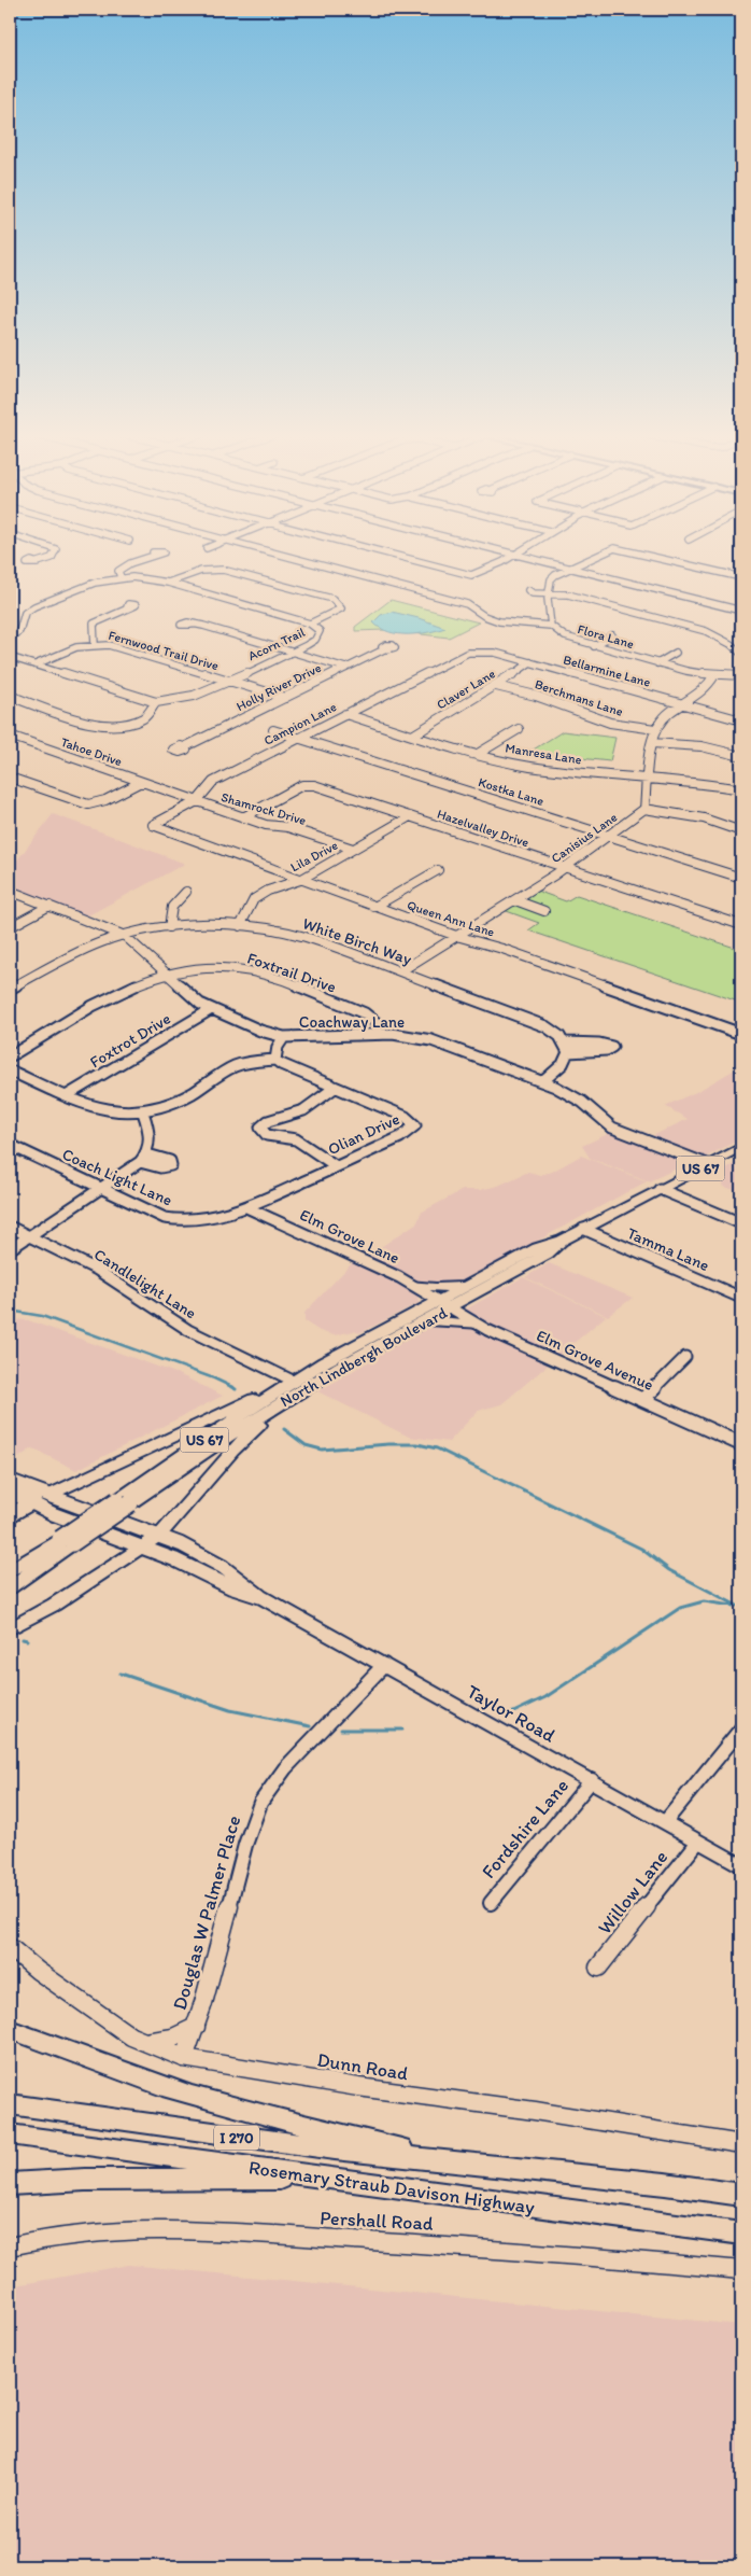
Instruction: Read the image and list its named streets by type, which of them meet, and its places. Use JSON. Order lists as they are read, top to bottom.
{
  "streets": {
    "highway": ["I 270", "Rosemary Straub Davison Highway"],
    "main road": ["US 67", "North Lindbergh Boulevard"],
    "street": [
      "Flora Lane",
      "Acorn Trail",
      "Fernwood Trail Drive",
      "Bellarmine Lane",
      "Holly River Drive",
      "Claver Lane",
      "Berchmans Lane",
      "Campion Lane",
      "Tahoe Drive",
      "Manresa Lane",
      "Kostka Lane",
      "Shamrock Drive",
      "Hazelvalley Drive",
      "Canisius Lane",
      "Lila Drive",
      "Queen Ann Lane",
      "White Birch Way",
      "Foxtrail Drive",
      "Coachway Lane",
      "Foxtrot Drive",
      "Olian Drive",
      "Coach Light Lane",
      "Elm Grove Lane",
      "Tamma Lane",
      "Candlelight Lane",
      "Elm Grove Avenue",
      "Taylor Road",
      "Fordshire Lane",
      "Willow Lane",
      "Douglas W Palmer Place",
      "Dunn Road",
      "Pershall Road"
    ]
  },
  "crossings": [
    ["Acorn Trail", "Fernwood Trail Drive"],
    ["Fernwood Trail Drive", "Holly River Drive"],
    ["Bellarmine Lane", "Claver Lane"],
    ["Bellarmine Lane", "Campion Lane"],
    ["Claver Lane", "Berchmans Lane"],
    ["Claver Lane", "Manresa Lane"],
    ["Campion Lane", "Manresa Lane"],
    ["Campion Lane", "Kostka Lane"],
    ["Campion Lane", "Shamrock Drive"],
    ["Campion Lane", "Queen Ann Lane"],
    ["Tahoe Drive", "Shamrock Drive"],
    ["Kostka Lane", "Canisius Lane"],
    ["Shamrock Drive", "Hazelvalley Drive"],
    ["Shamrock Drive", "Lila Drive"],
    ["Hazelvalley Drive", "Canisius Lane"],
    ["Hazelvalley Drive", "Lila Drive"],
    ["Canisius Lane", "Queen Ann Lane"],
    ["Canisius Lane", "White Birch Way"],
    ["Lila Drive", "Queen Ann Lane"],
    ["Lila Drive", "White Birch Way"],
    ["White Birch Way", "Coachway Lane"],
    ["Foxtrail Drive", "Coachway Lane"],
    ["Coachway Lane", "Foxtrot Drive"],
    ["Coachway Lane", "North Lindbergh Boulevard"],
    ["Olian Drive", "Coach Light Lane"],
    ["Olian Drive", "Elm Grove Lane"],
    ["Coach Light Lane", "Elm Grove Lane"],
    ["Elm Grove Lane", "North Lindbergh Boulevard"],
    ["Elm Grove Lane", "Elm Grove Avenue"],
    ["Tamma Lane", "North Lindbergh Boulevard"],
    ["Candlelight Lane", "North Lindbergh Boulevard"],
    ["North Lindbergh Boulevard", "Elm Grove Avenue"],
    ["Taylor Road", "Fordshire Lane"],
    ["Taylor Road", "Willow Lane"],
    ["Taylor Road", "Douglas W Palmer Place"],
    ["Douglas W Palmer Place", "Dunn Road"]
  ]
}
